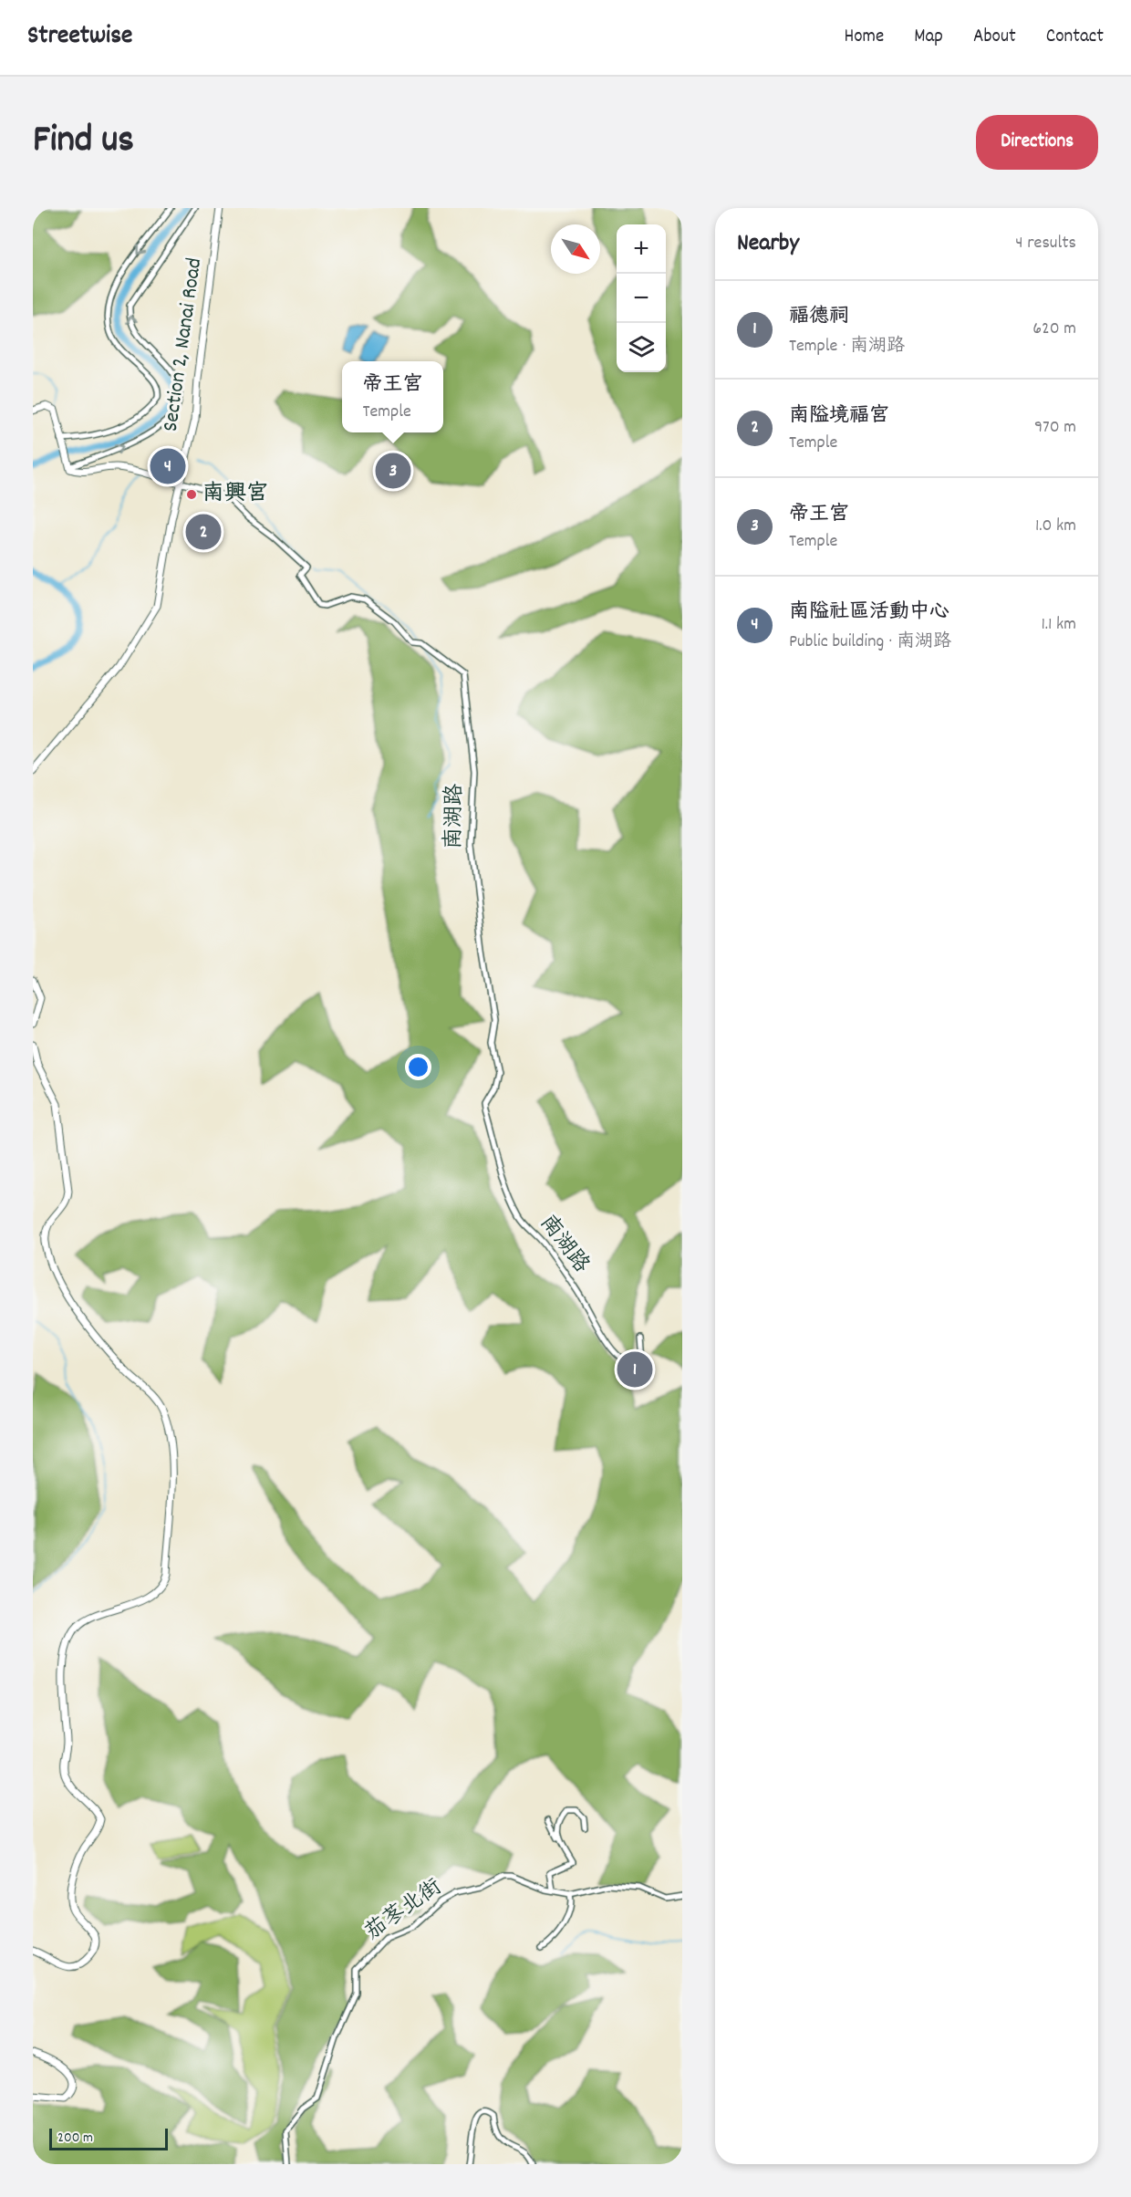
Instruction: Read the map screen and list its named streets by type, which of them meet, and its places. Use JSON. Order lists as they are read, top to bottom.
{
  "streets": {
    "street": ["Section 2, Nanai Road", "南湖路", "茄苳北街"]
  },
  "crossings": [
    ["Section 2, Nanai Road", "南湖路"]
  ],
  "places": ["南興宮"],
  "scale_bar": "200 m",
  "north": "bottom right",
  "page": {
    "header": "Streetwise",
    "nav": [
      "Home",
      "Map",
      "About",
      "Contact"
    ],
    "title": "Find us",
    "buttons": "Directions",
    "heading": ["Nearby", "4 results"],
    "map_buttons": ["+", "−"],
    "list": [
      {
        "mark": "1",
        "name": "福德祠",
        "note": "Temple · 南湖路",
        "value": "620 m"
      },
      {
        "mark": "2",
        "name": "南隘境福宮",
        "note": "Temple",
        "value": "970 m"
      },
      {
        "mark": "3",
        "name": "帝王宮",
        "note": "Temple",
        "value": "1.0 km"
      },
      {
        "mark": "4",
        "name": "南隘社區活動中心",
        "note": "Public building · 南湖路",
        "value": "1.1 km"
      }
    ],
    "popup": ["帝王宮", "Temple"],
    "pins": [
      "4",
      "3",
      "2",
      "1"
    ],
    "scale": "200 m"
  }
}
